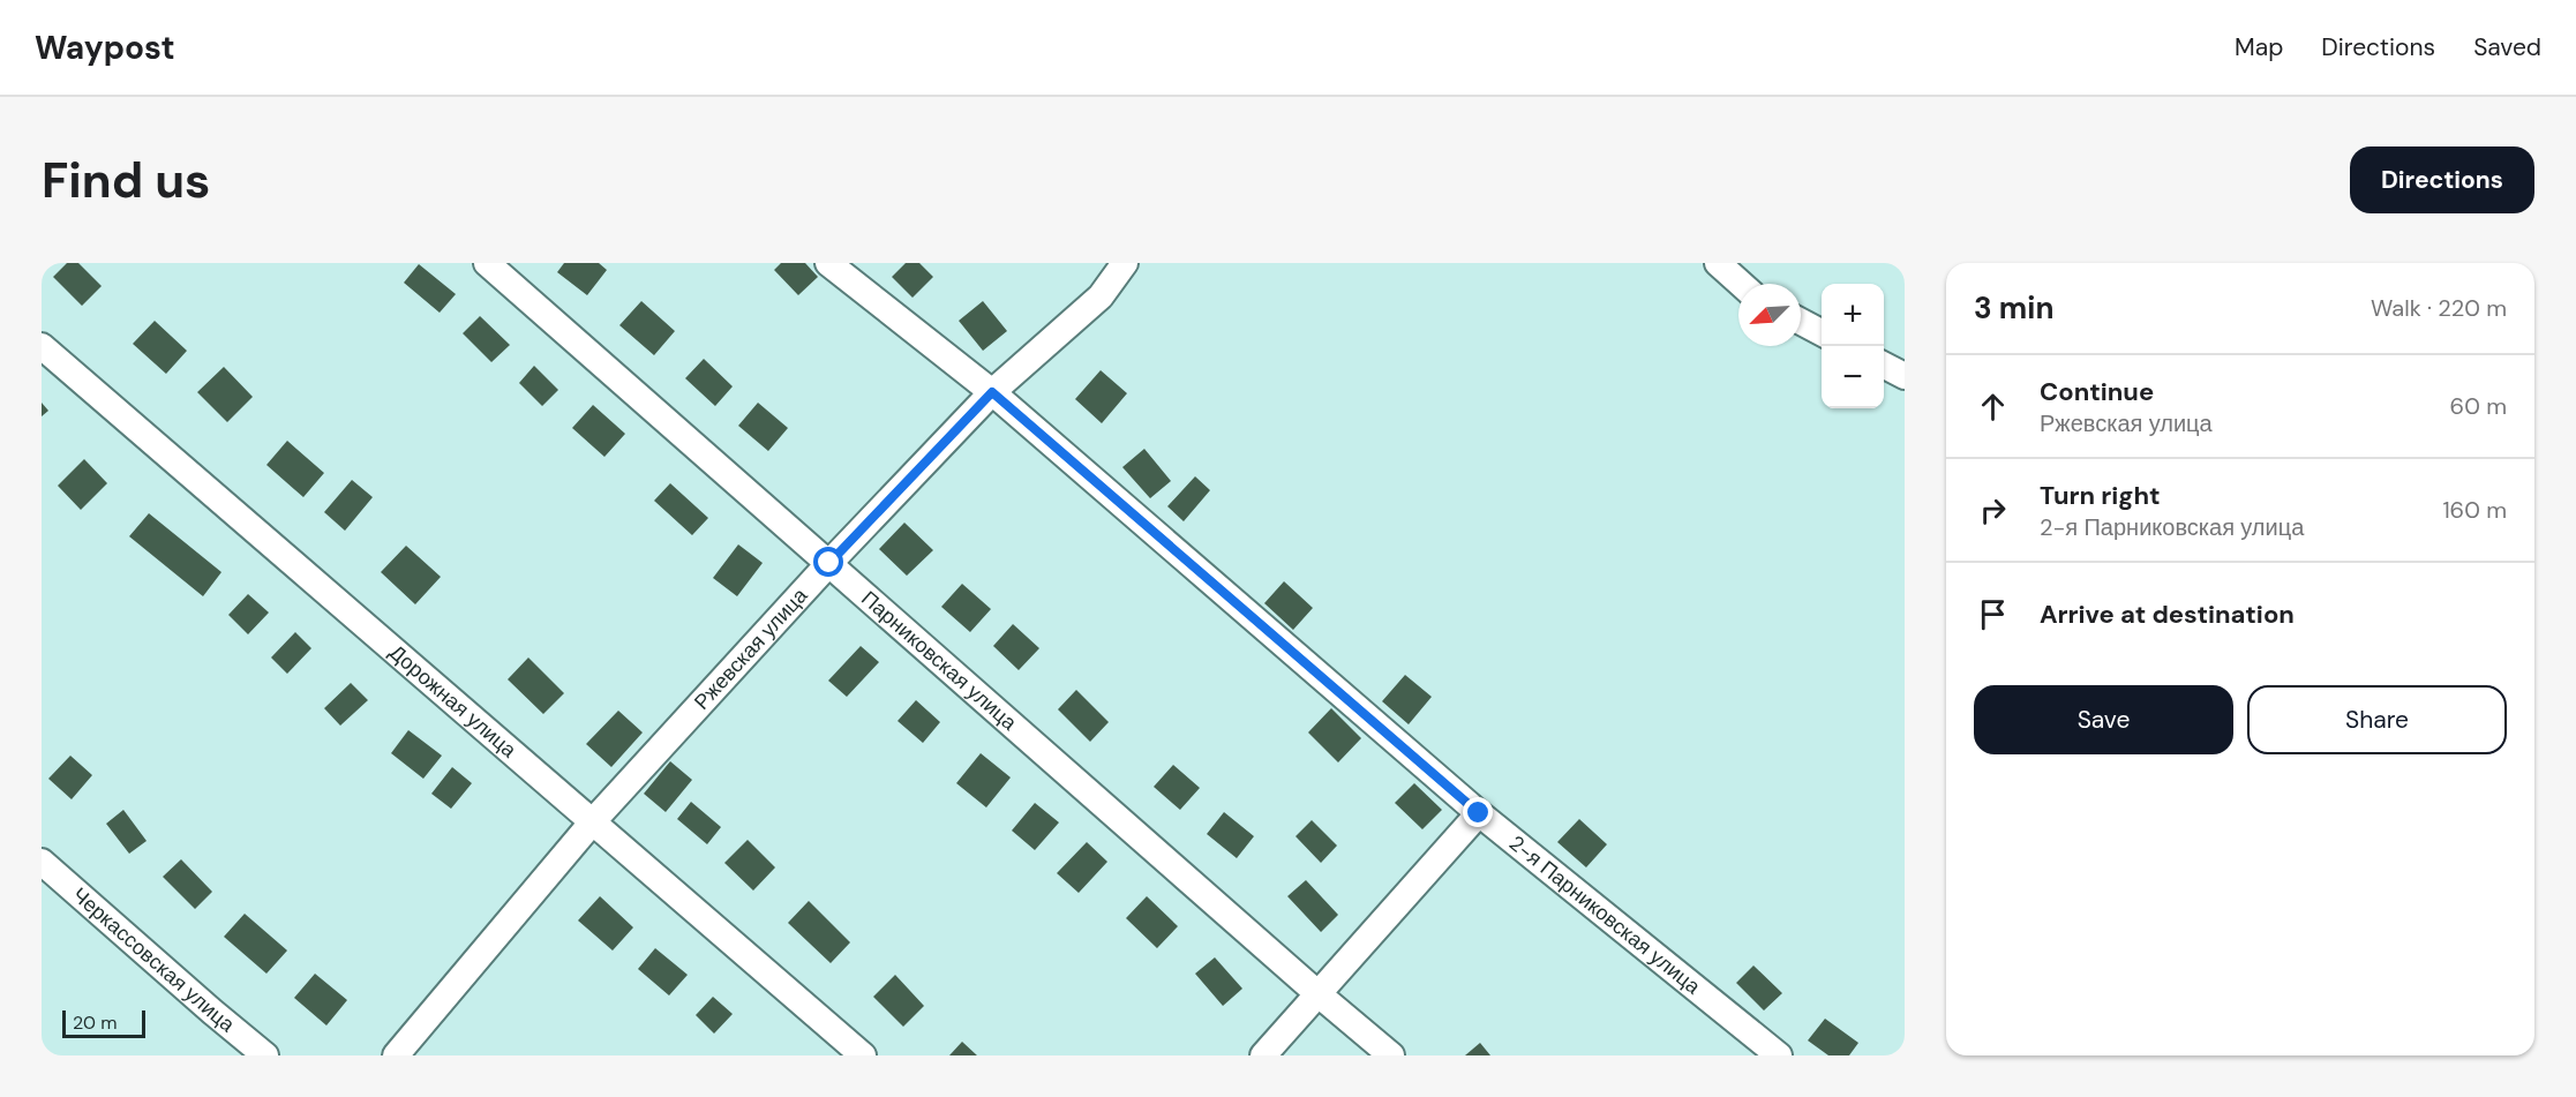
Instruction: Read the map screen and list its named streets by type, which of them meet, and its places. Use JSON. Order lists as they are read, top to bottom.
{
  "streets": {
    "street": [
      "Ржевская улица",
      "Парниковская улица",
      "Дорожная улица",
      "2-я Парниковская улица",
      "Черкассовская улица"
    ]
  },
  "crossings": [
    ["Ржевская улица", "Парниковская улица"],
    ["Ржевская улица", "Дорожная улица"],
    ["Ржевская улица", "2-я Парниковская улица"]
  ],
  "scale_bar": "20 m",
  "north": "bottom left",
  "page": {
    "header": "Waypost",
    "nav": ["Map", "Directions", "Saved"],
    "buttons": [
      "Directions",
      ["Save", "Share"]
    ],
    "title": "Find us",
    "heading": ["3 min", "Walk · 220 m"],
    "map_buttons": ["+", "−"],
    "list": [
      ["Continue", "Ржевская улица", "60 m"],
      ["Turn right", "2-я Парниковская улица", "160 m"],
      "Arrive at destination"
    ],
    "scale": "20 m"
  }
}
